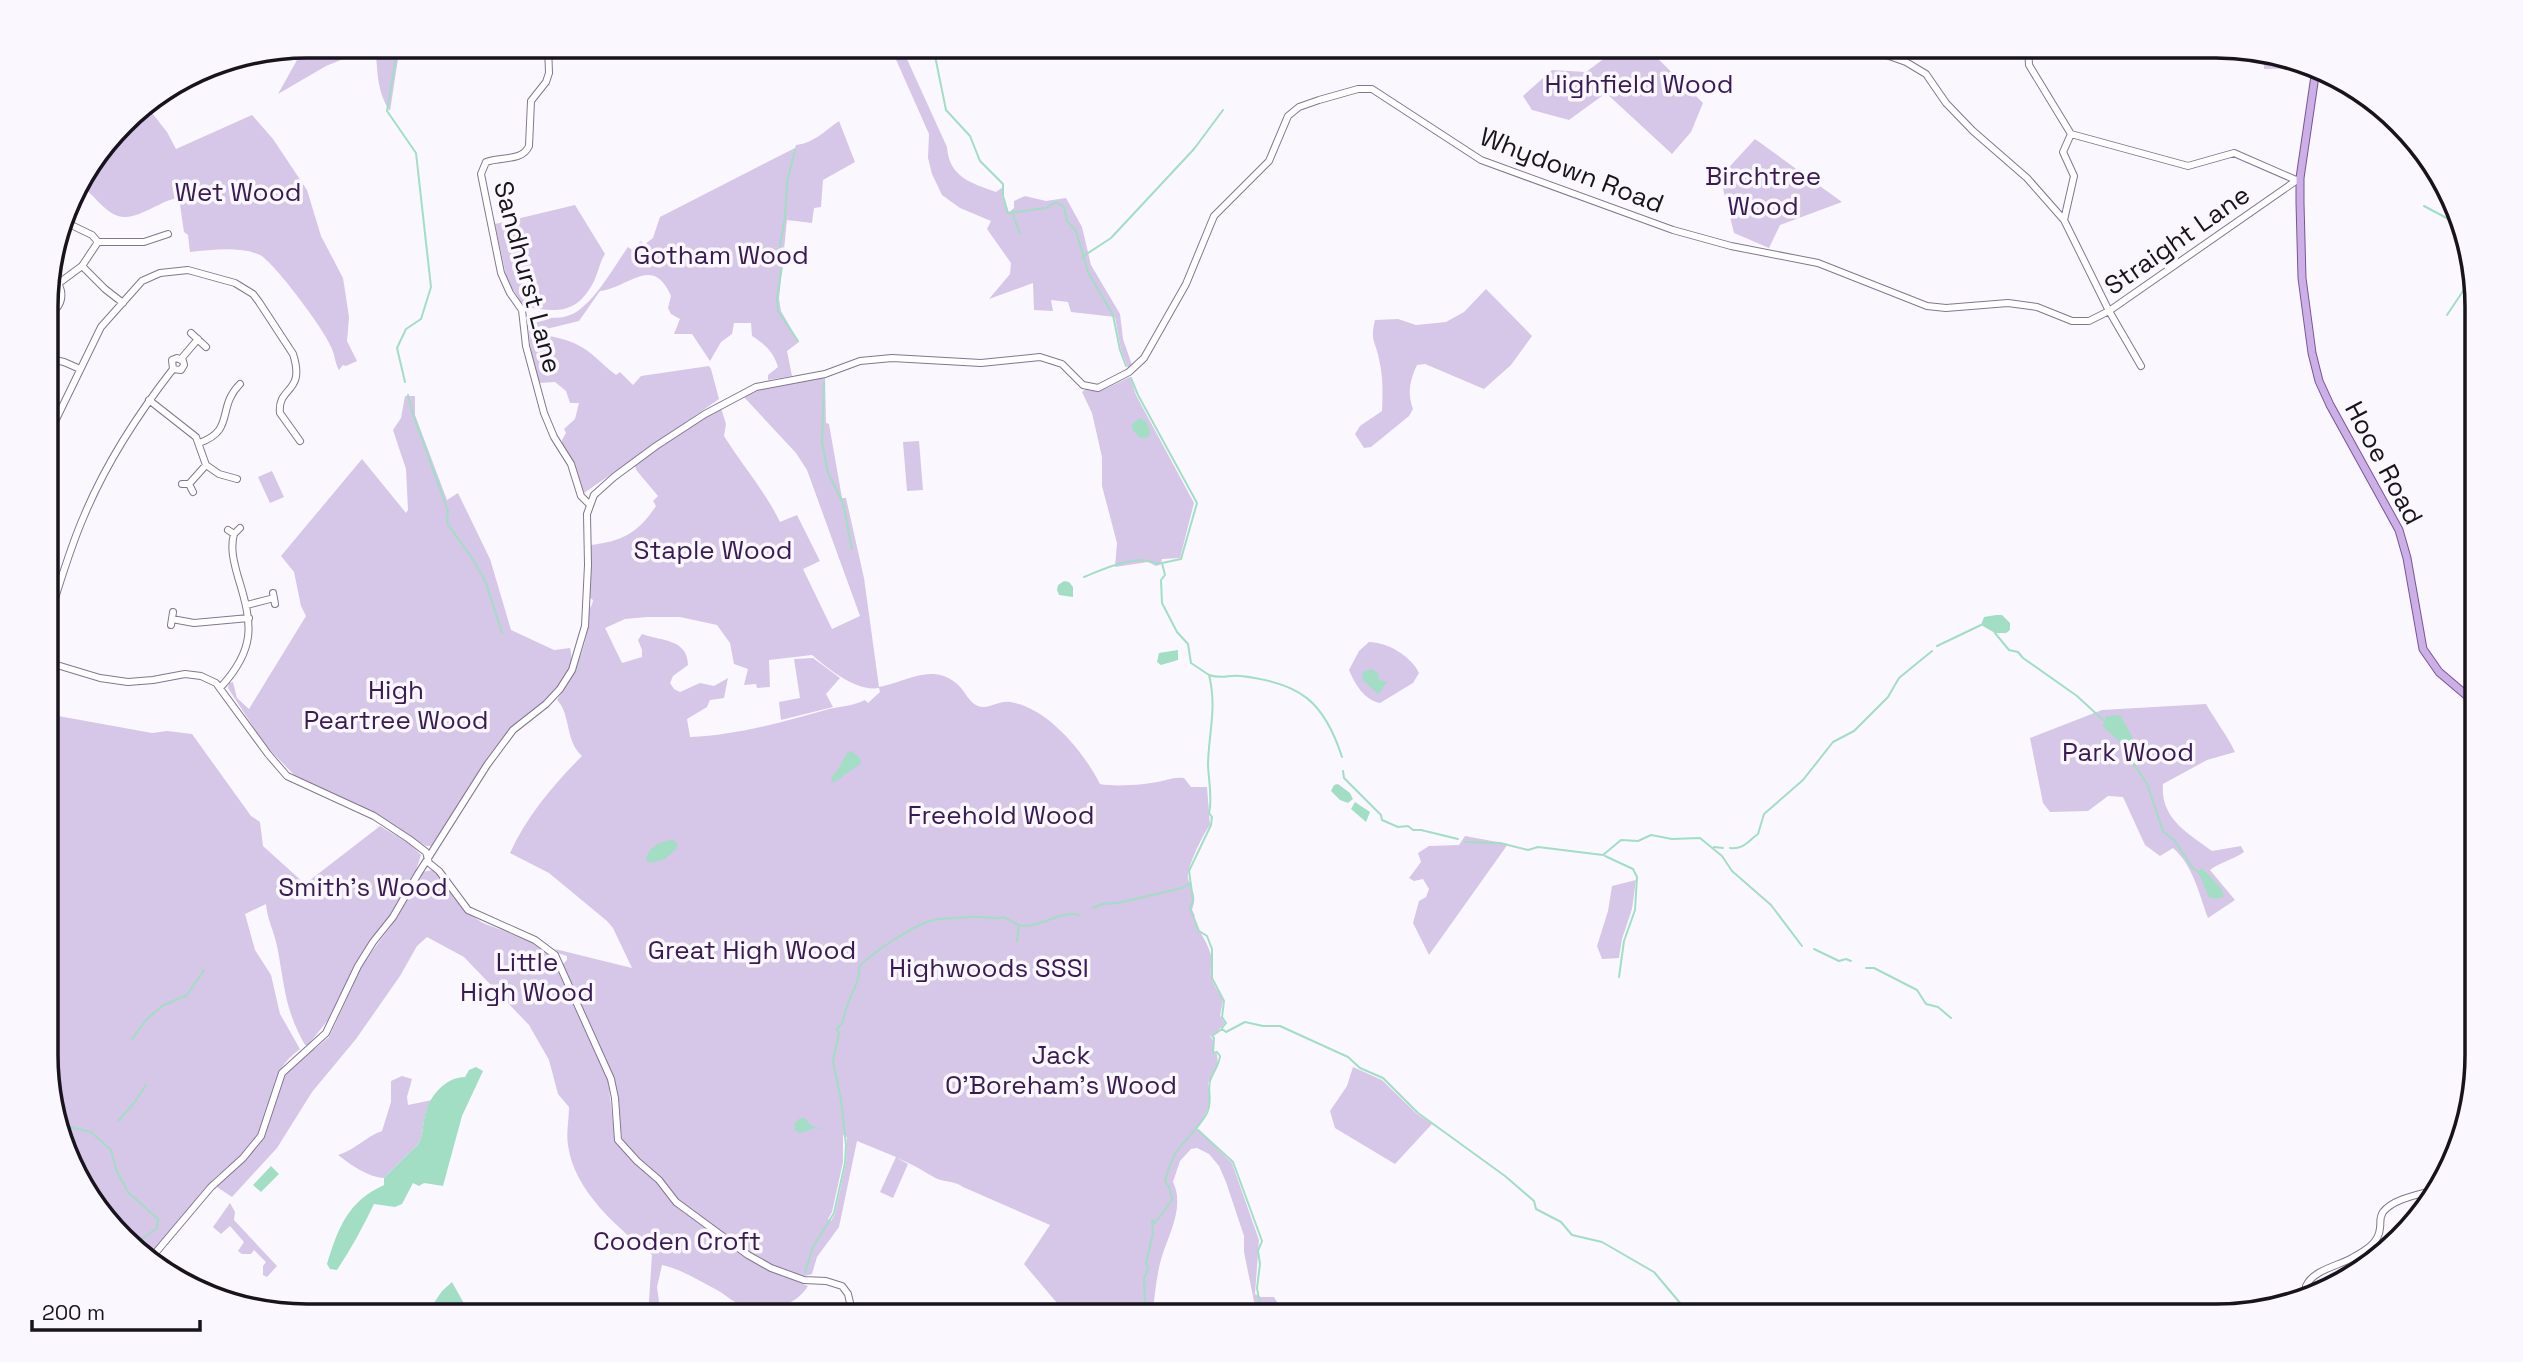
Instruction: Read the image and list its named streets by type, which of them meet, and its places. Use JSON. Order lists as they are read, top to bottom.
{
  "streets": {
    "main road": ["Hooe Road"],
    "street": ["Whydown Road", "Straight Lane", "Sandhurst Lane"]
  },
  "crossings": [
    ["Whydown Road", "Straight Lane"],
    ["Whydown Road", "Sandhurst Lane"],
    ["Straight Lane", "Hooe Road"]
  ],
  "parks": [
    "Highfield Wood",
    "Birchtree Wood",
    "Wet Wood",
    "Gotham Wood",
    "Staple Wood",
    "High Peartree Wood",
    "Park Wood",
    "Freehold Wood",
    "Smith's Wood",
    "Great High Wood",
    "Little High Wood",
    "Highwoods SSSI",
    "Jack O'Boreham's Wood",
    "Cooden Croft"
  ],
  "scale_bar": "200 m"
}
